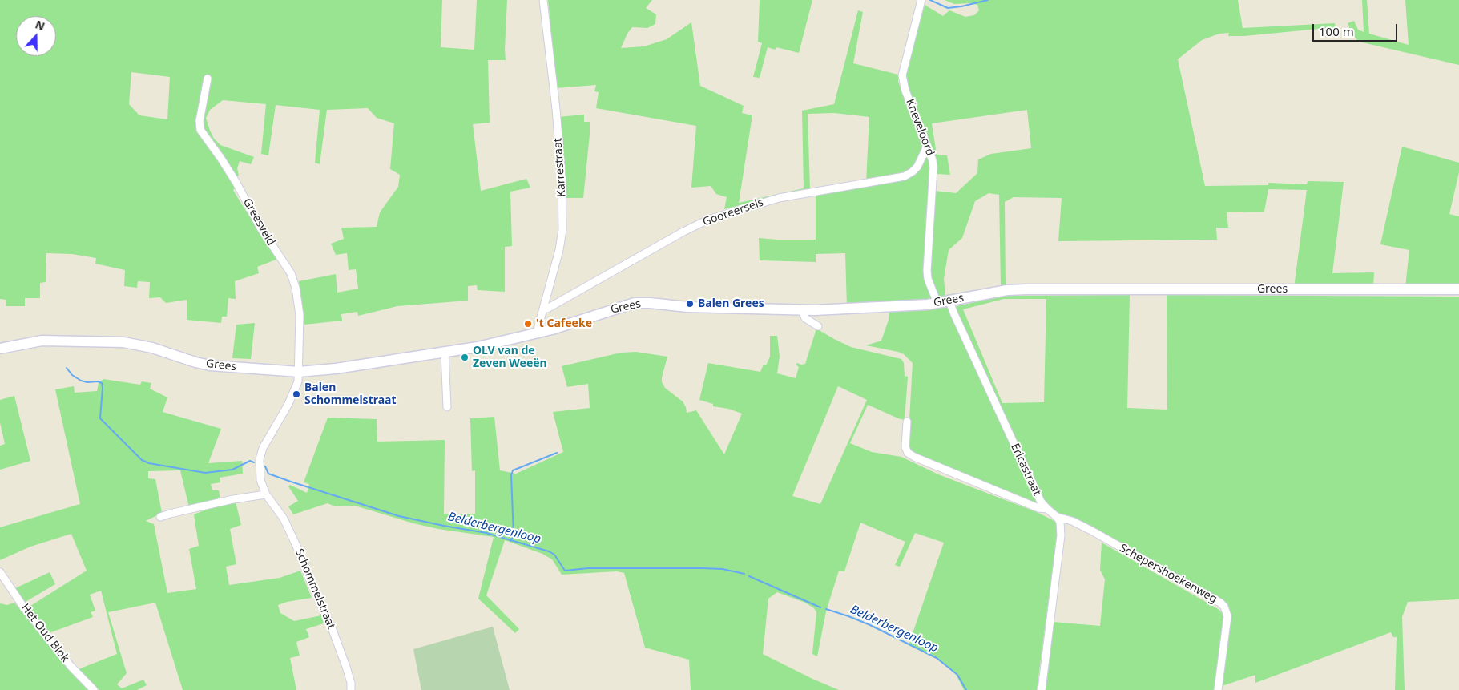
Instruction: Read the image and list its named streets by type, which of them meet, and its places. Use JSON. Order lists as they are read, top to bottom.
{
  "streets": {
    "street": [
      "Kneveloord",
      "Karrestraat",
      "Gooreersels",
      "Greesveld",
      "Grees",
      "Ericastraat",
      "Schepershoekenweg",
      "Schommelstraat",
      "Het Oud Blok"
    ]
  },
  "crossings": [
    ["Kneveloord", "Gooreersels"],
    ["Kneveloord", "Grees"],
    ["Karrestraat", "Gooreersels"],
    ["Karrestraat", "Grees"],
    ["Greesveld", "Grees"],
    ["Greesveld", "Schommelstraat"],
    ["Grees", "Ericastraat"],
    ["Grees", "Schommelstraat"],
    ["Ericastraat", "Schepershoekenweg"]
  ],
  "water": ["Belderbergenloop"],
  "places": [
    "Balen Grees",
    "'t Cafeeke",
    "OLV van de Zeven Weeën",
    "Balen Schommelstraat"
  ],
  "scale_bar": "100 m",
  "north": "top"
}
